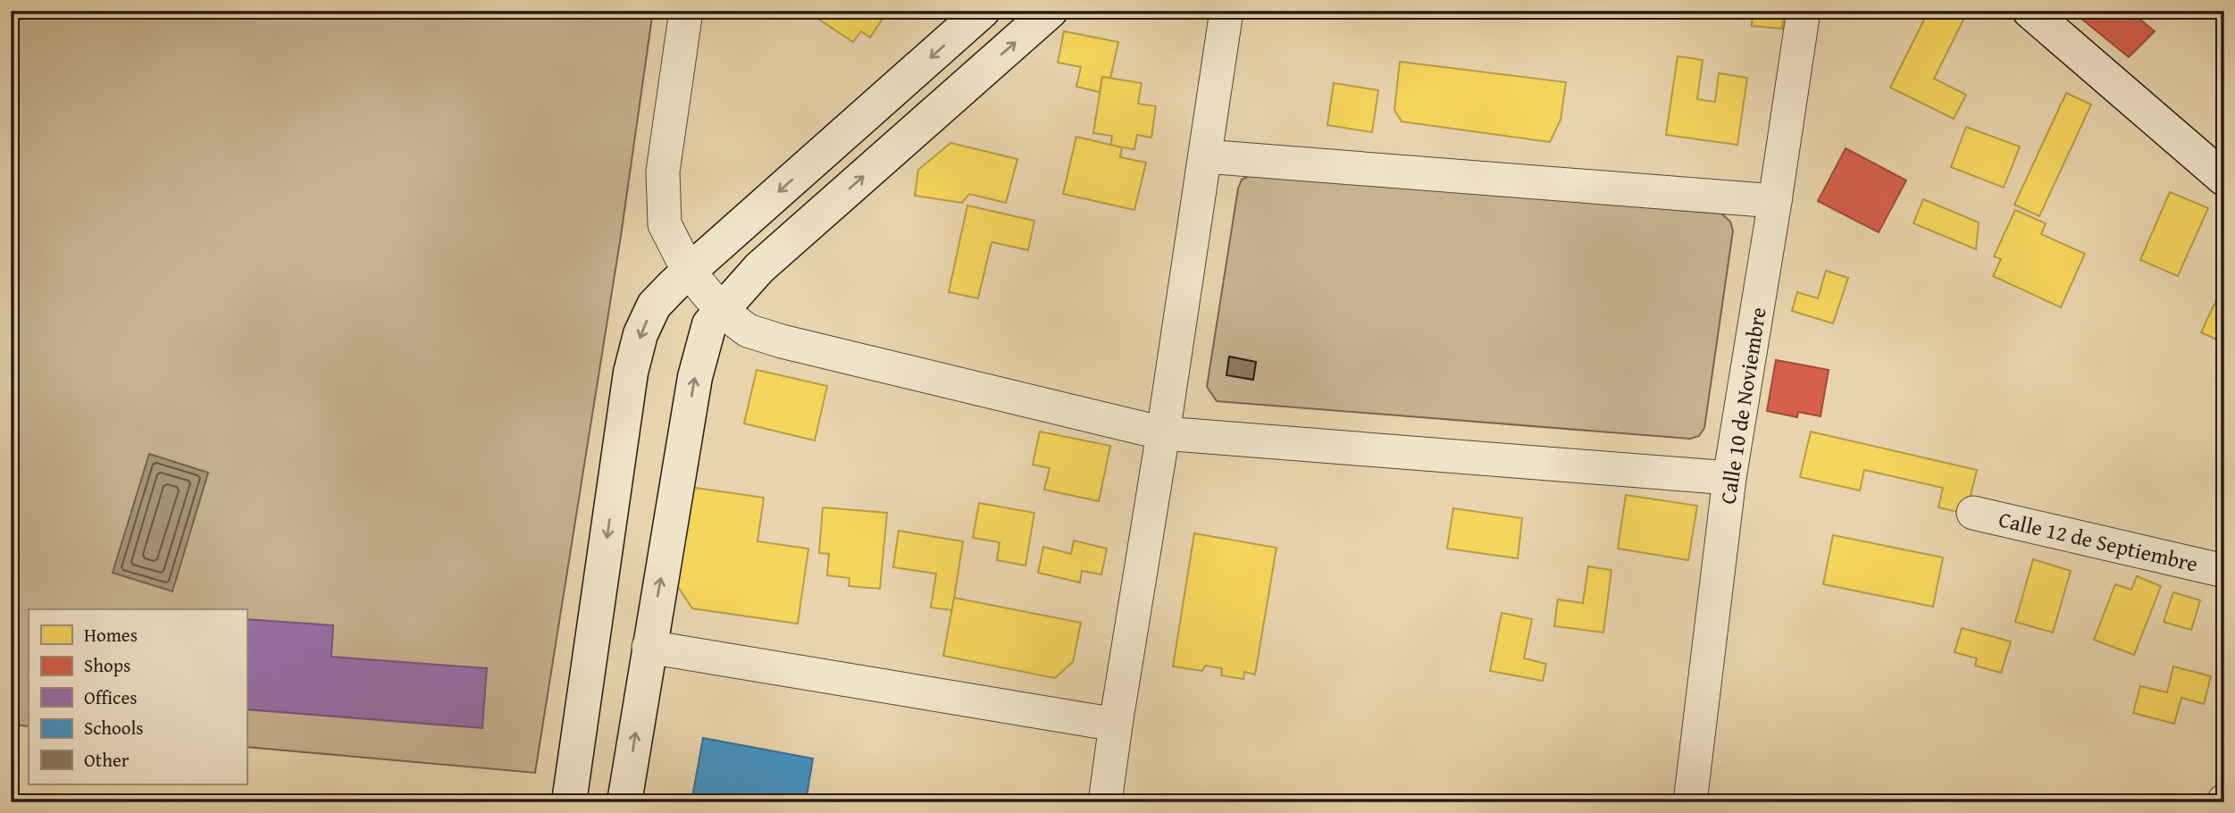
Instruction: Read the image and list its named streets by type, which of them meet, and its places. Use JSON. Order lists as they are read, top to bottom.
{
  "streets": {
    "street": ["Calle 10 de Noviembre", "Calle 12 de Septiembre"]
  },
  "legend": [
    "Homes",
    "Shops",
    "Offices",
    "Schools",
    "Other"
  ]
}
